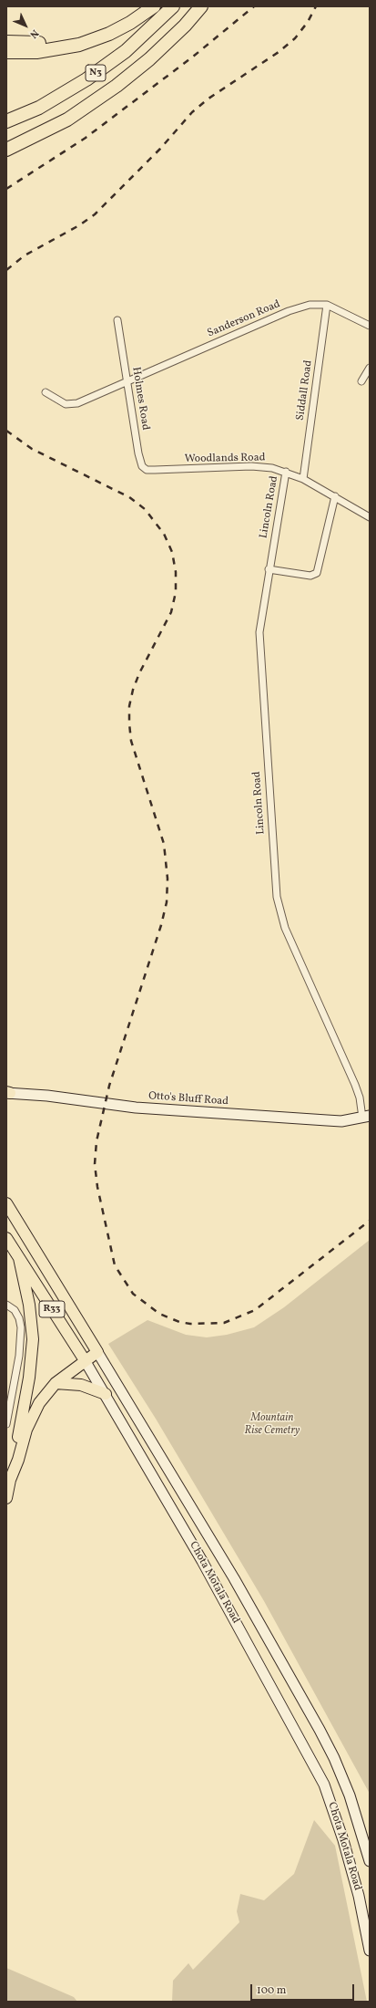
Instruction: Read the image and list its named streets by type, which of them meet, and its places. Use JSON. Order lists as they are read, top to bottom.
{
  "streets": {
    "highway": ["N3"],
    "main road": ["R33", "Chota Motala Road"],
    "street": [
      "Sanderson Road",
      "Siddall Road",
      "Holmes Road",
      "Woodlands Road",
      "Lincoln Road",
      "Otto's Bluff Road"
    ]
  },
  "crossings": [
    ["Sanderson Road", "Siddall Road"],
    ["Sanderson Road", "Holmes Road"],
    ["Siddall Road", "Woodlands Road"],
    ["Holmes Road", "Woodlands Road"],
    ["Woodlands Road", "Lincoln Road"],
    ["Lincoln Road", "Otto's Bluff Road"]
  ],
  "parks": ["Mountain Rise Cemetry"],
  "scale_bar": "100 m",
  "north": "bottom right"
}
